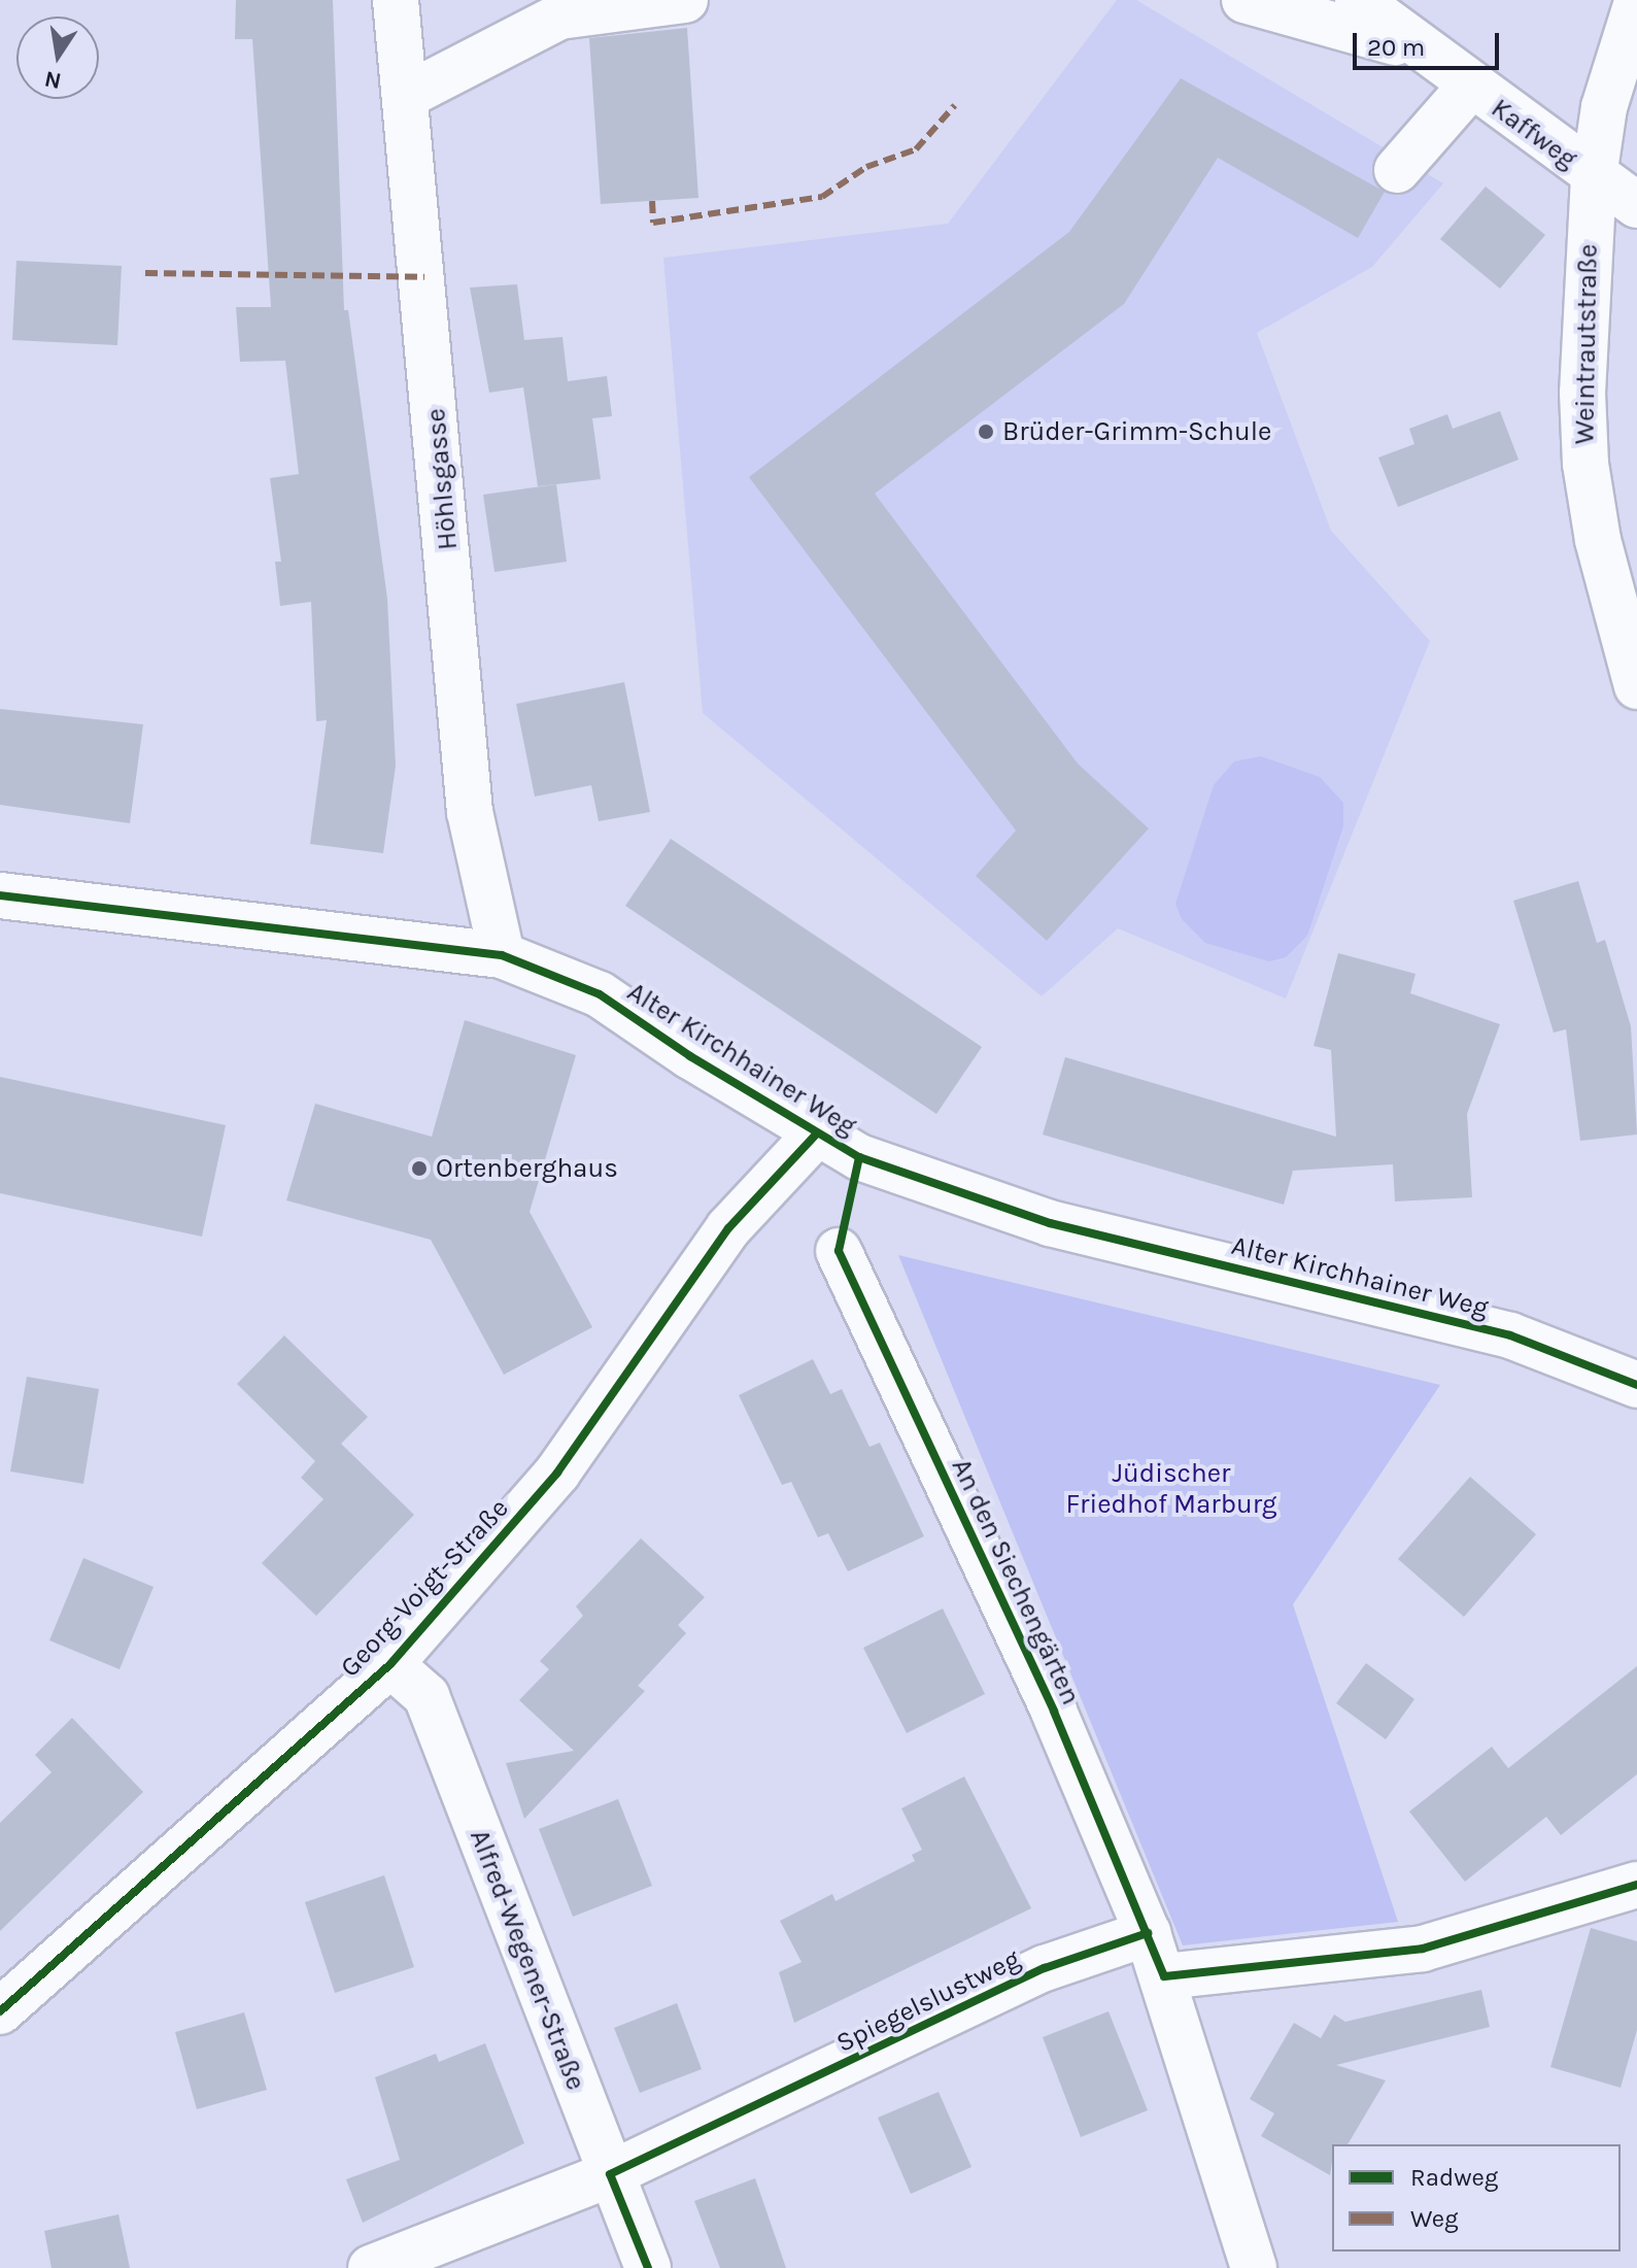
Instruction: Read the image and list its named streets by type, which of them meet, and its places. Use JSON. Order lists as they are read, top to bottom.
{
  "streets": {
    "street": [
      "Kaffweg",
      "Weintrautstraße",
      "Höhlsgasse",
      "Alter Kirchhainer Weg",
      "An den Siechengärten",
      "Georg-Voigt-Straße",
      "Alfred-Wegener-Straße",
      "Spiegelslustweg"
    ]
  },
  "crossings": [
    ["Kaffweg", "Weintrautstraße"],
    ["Höhlsgasse", "Alter Kirchhainer Weg"],
    ["Alter Kirchhainer Weg", "Georg-Voigt-Straße"],
    ["An den Siechengärten", "Spiegelslustweg"],
    ["Georg-Voigt-Straße", "Alfred-Wegener-Straße"],
    ["Alfred-Wegener-Straße", "Spiegelslustweg"]
  ],
  "parks": ["Jüdischer Friedhof Marburg"],
  "places": ["Brüder-Grimm-Schule", "Ortenberghaus"],
  "legend": ["Radweg", "Weg"],
  "scale_bar": "20 m",
  "north": "bottom"
}
